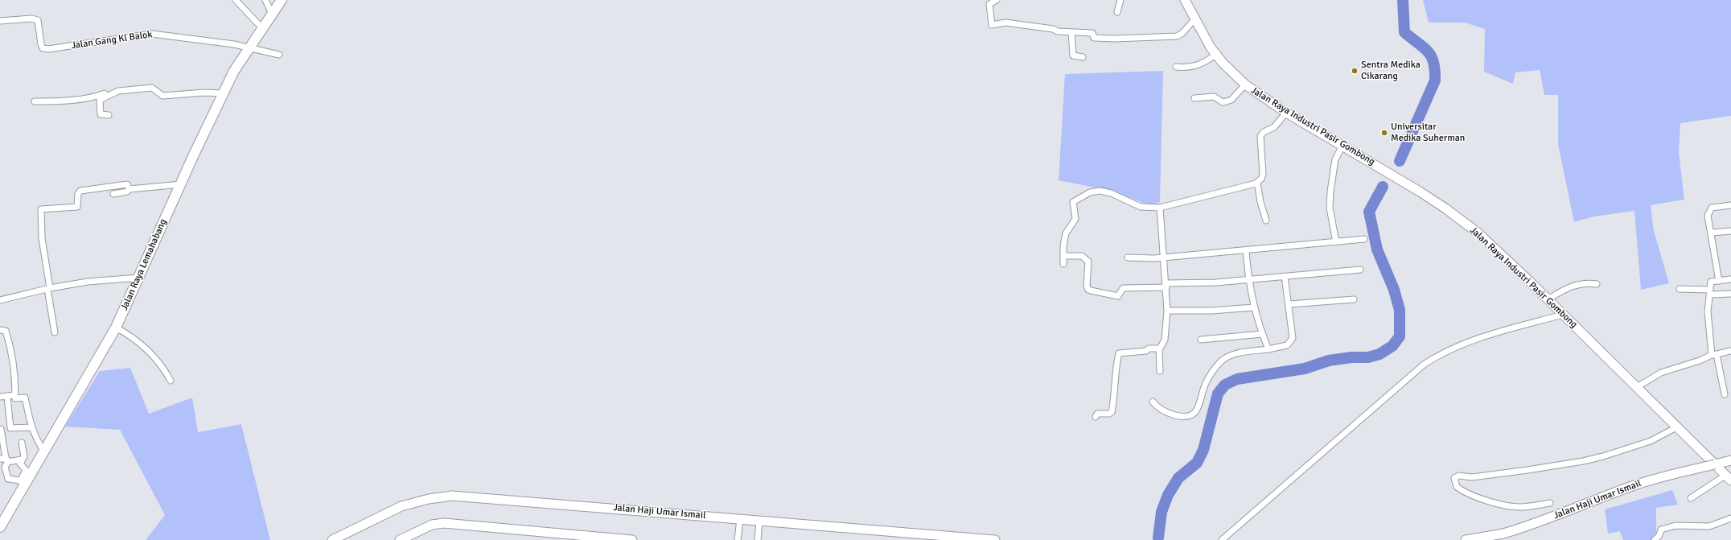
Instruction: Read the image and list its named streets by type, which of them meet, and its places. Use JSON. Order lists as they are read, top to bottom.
{
  "streets": {
    "main road": ["Jalan Raya Industri Pasir Gombong", "Jalan Raya Lemahabang", "Jalan Haji Umar Ismail"],
    "street": ["Jalan Gang Kl Balok"]
  },
  "crossings": [
    ["Jalan Gang Kl Balok", "Jalan Raya Lemahabang"]
  ],
  "places": ["Sentra Medika Cikarang", "Universitar Medika Suherman"]
}
